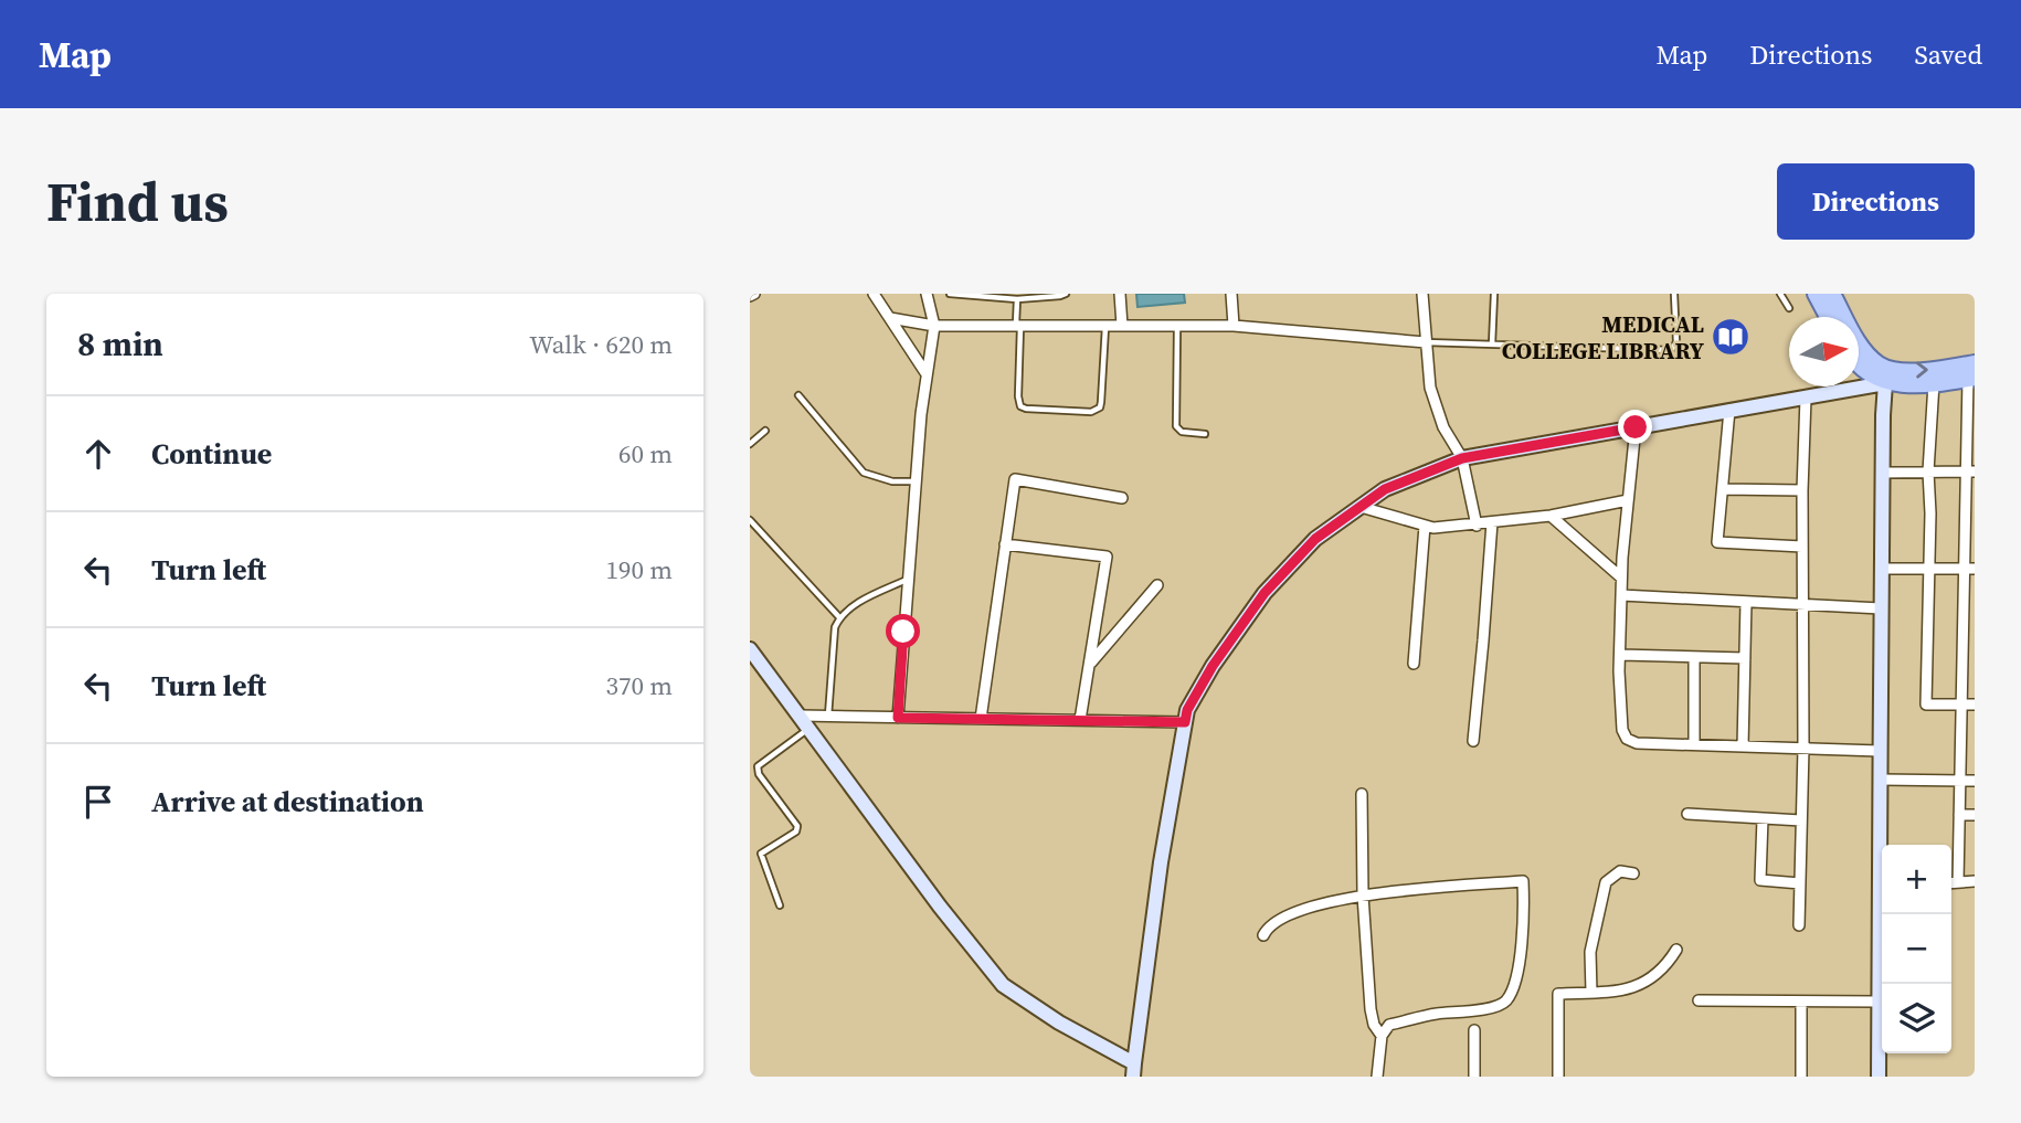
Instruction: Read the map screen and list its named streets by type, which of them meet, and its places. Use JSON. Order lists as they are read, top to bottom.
{
  "places": {
    "library": ["MEDICAL COLLEGE LIBRARY"]
  },
  "north": "right",
  "page": {
    "header": "Map",
    "nav": ["Map", "Directions", "Saved"],
    "buttons": "Directions",
    "title": "Find us",
    "heading": ["8 min", "Walk · 620 m"],
    "list": [
      ["Continue", "60 m"],
      ["Turn left", "190 m"],
      ["Turn left", "370 m"],
      "Arrive at destination"
    ],
    "map_buttons": ["+", "−"]
  }
}
